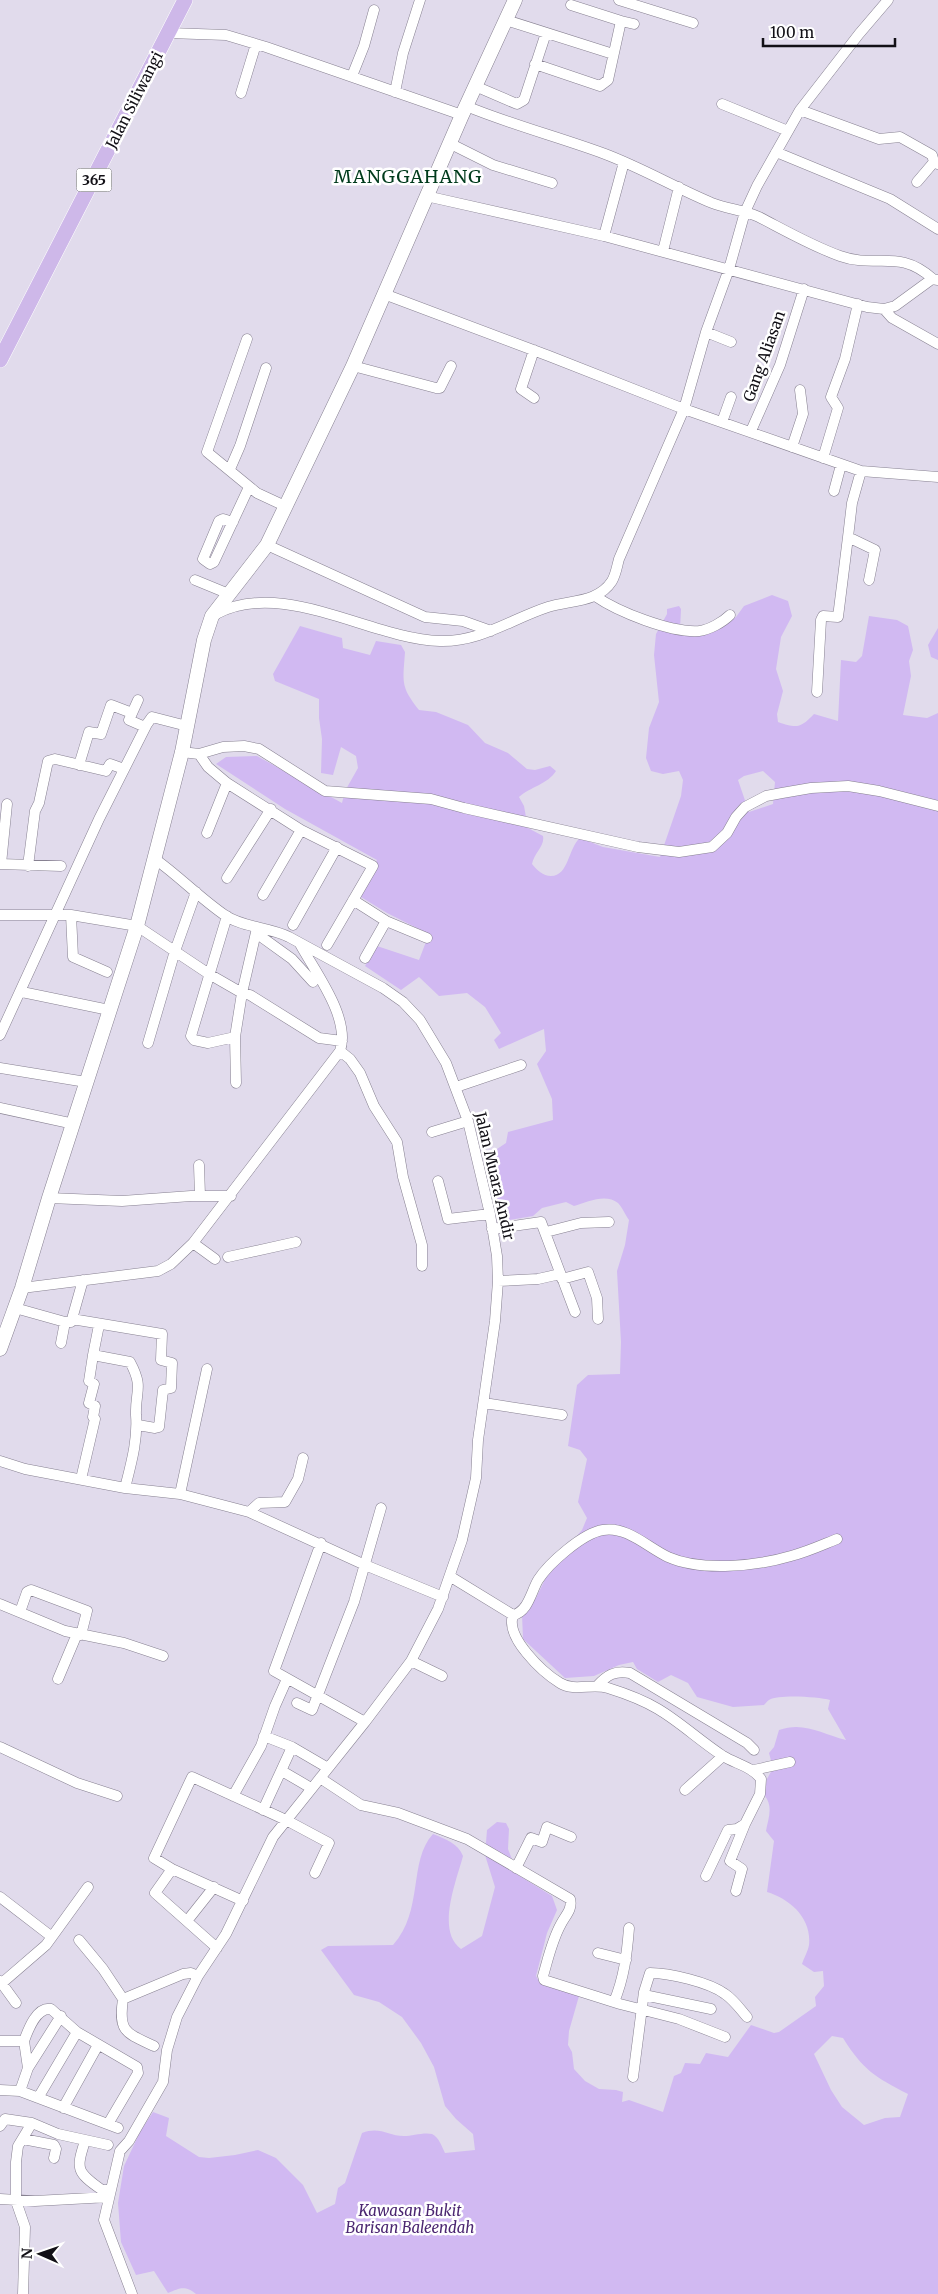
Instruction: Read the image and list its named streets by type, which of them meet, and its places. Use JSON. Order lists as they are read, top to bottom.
{
  "streets": {
    "main road": ["Jalan Siliwangi", "365"],
    "street": ["Gang Aliasan", "Jalan Muara Andir"]
  },
  "districts": ["MANGGAHANG"],
  "parks": ["Kawasan Bukit Barisan Baleendah"],
  "scale_bar": "100 m",
  "north": "left"
}
